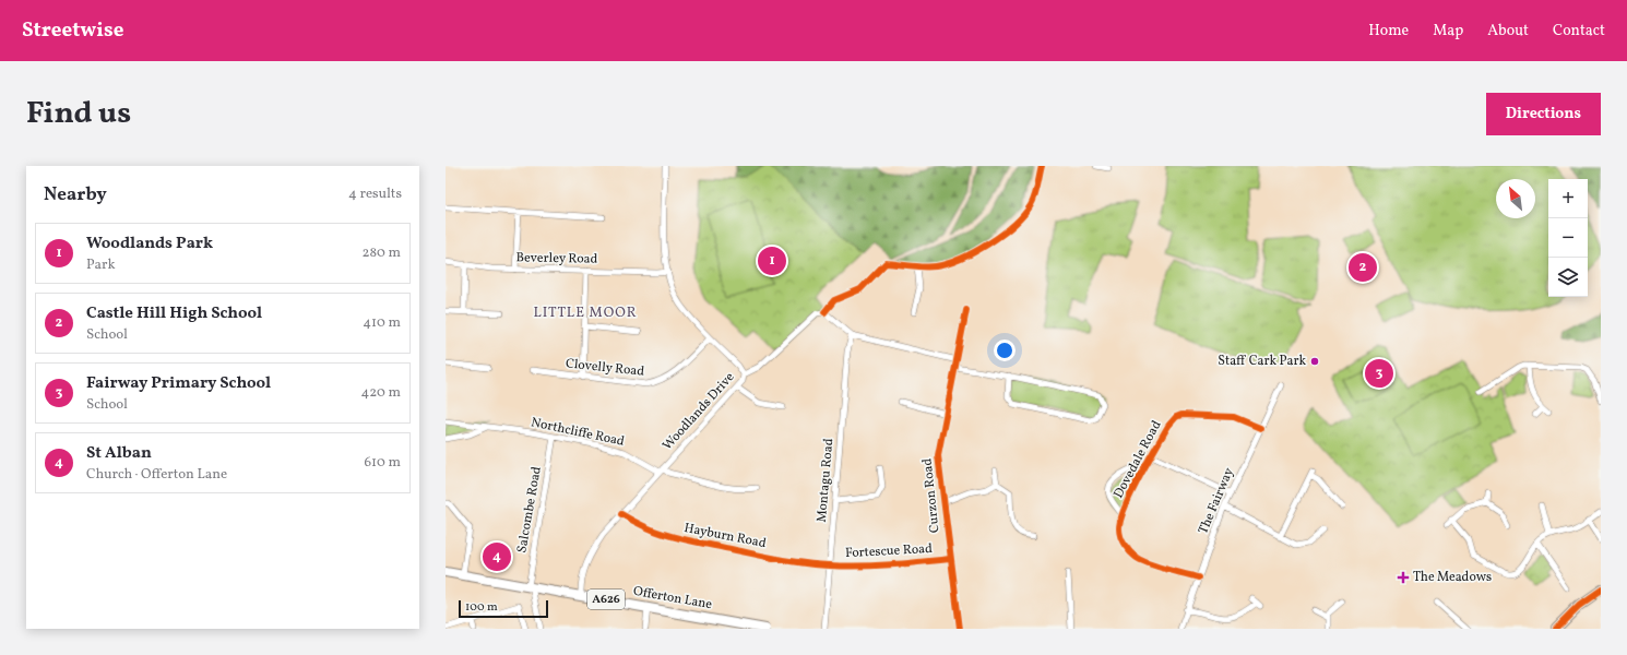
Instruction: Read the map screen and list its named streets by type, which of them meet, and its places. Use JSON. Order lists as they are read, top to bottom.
{
  "streets": {
    "main road": ["Offerton Lane", "A626"],
    "street": [
      "Beverley Road",
      "Clovelly Road",
      "Woodlands Drive",
      "Northcliffe Road",
      "Dovedale Road",
      "Montagu Road",
      "Curzon Road",
      "The Fairway",
      "Salcombe Road",
      "Hayburn Road",
      "Fortescue Road"
    ]
  },
  "crossings": [
    ["Woodlands Drive", "Northcliffe Road"],
    ["Woodlands Drive", "Hayburn Road"],
    ["Woodlands Drive", "Offerton Lane"],
    ["Northcliffe Road", "Salcombe Road"],
    ["Dovedale Road", "The Fairway"],
    ["Montagu Road", "Hayburn Road"],
    ["Montagu Road", "Fortescue Road"],
    ["Curzon Road", "Fortescue Road"],
    ["Salcombe Road", "Offerton Lane"],
    ["Hayburn Road", "Fortescue Road"]
  ],
  "districts": ["LITTLE MOOR"],
  "places": {
    "other": ["Staff Cark Park"],
    "health": ["The Meadows"]
  },
  "scale_bar": "100 m",
  "north": "top left",
  "page": {
    "header": "Streetwise",
    "nav": [
      "Home",
      "Map",
      "About",
      "Contact"
    ],
    "title": "Find us",
    "buttons": "Directions",
    "heading": ["Nearby", "4 results"],
    "map_buttons": ["+", "−"],
    "list": [
      {
        "mark": "1",
        "name": "Woodlands Park",
        "note": "Park",
        "value": "280 m"
      },
      {
        "mark": "2",
        "name": "Castle Hill High School",
        "note": "School",
        "value": "410 m"
      },
      {
        "mark": "3",
        "name": "Fairway Primary School",
        "note": "School",
        "value": "420 m"
      },
      {
        "mark": "4",
        "name": "St Alban",
        "note": "Church · Offerton Lane",
        "value": "610 m"
      }
    ],
    "pins": [
      "1",
      "2",
      "3",
      "4"
    ],
    "scale": "100 m"
  }
}
